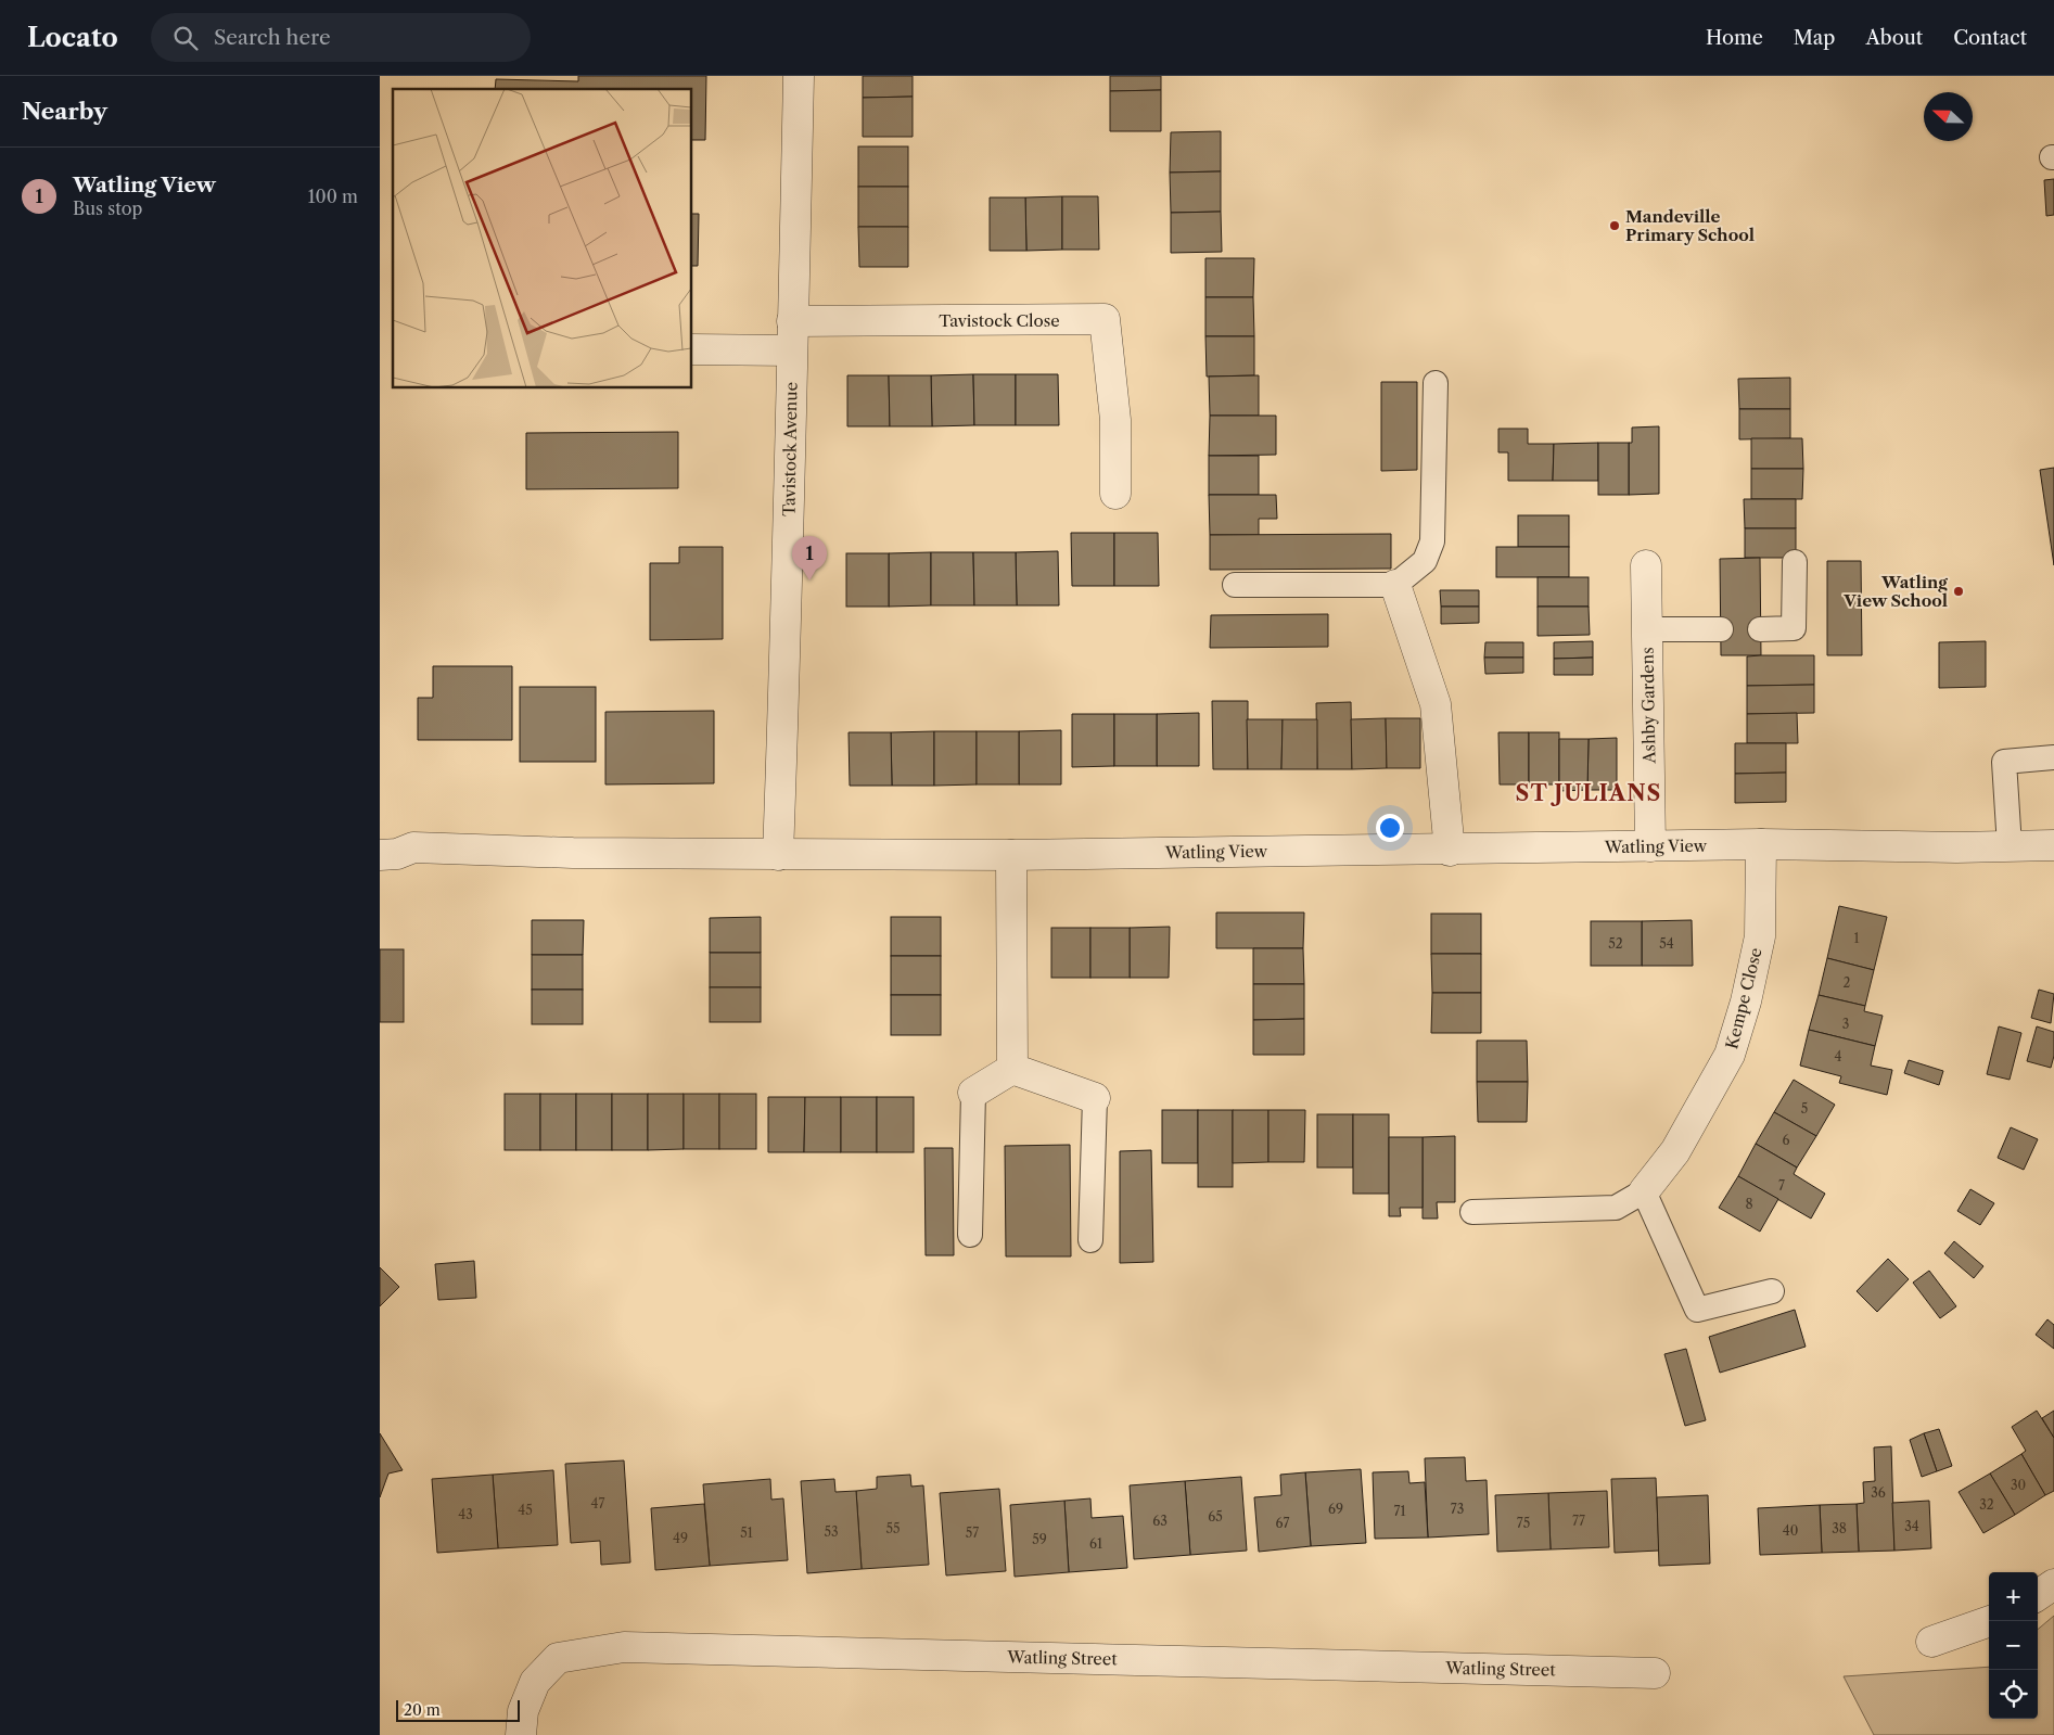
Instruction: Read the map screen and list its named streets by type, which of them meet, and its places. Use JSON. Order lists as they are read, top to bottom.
{
  "streets": {
    "street": [
      "Tavistock Close",
      "Tavistock Avenue",
      "Ashby Gardens",
      "Watling View",
      "Kempe Close",
      "Watling Street"
    ]
  },
  "crossings": [
    ["Tavistock Close", "Tavistock Avenue"],
    ["Tavistock Avenue", "Watling View"],
    ["Ashby Gardens", "Watling View"],
    ["Watling View", "Kempe Close"]
  ],
  "districts": ["ST JULIANS"],
  "places": ["Mandeville Primary School", "Watling View School"],
  "house_numbers": [
    "1",
    "52",
    "54",
    "2",
    "3",
    "4",
    "5",
    "6",
    "7",
    "8",
    "30",
    "36",
    "47",
    "32",
    "69",
    "73",
    "45",
    "71",
    "43",
    "65",
    "63",
    "77",
    "67",
    "75",
    "34",
    "55",
    "38",
    "40",
    "53",
    "51",
    "57",
    "49",
    "59",
    "61"
  ],
  "scale_bar": "20 m",
  "north": "left",
  "page": {
    "header": "Locato",
    "search": "Search here",
    "nav": [
      "Home",
      "Map",
      "About",
      "Contact"
    ],
    "heading": "Nearby",
    "list": [
      {
        "mark": "1",
        "name": "Watling View",
        "note": "Bus stop",
        "value": "100 m"
      }
    ],
    "pins": "1",
    "map_buttons": ["+", "−"],
    "scale": "20 m"
  }
}
